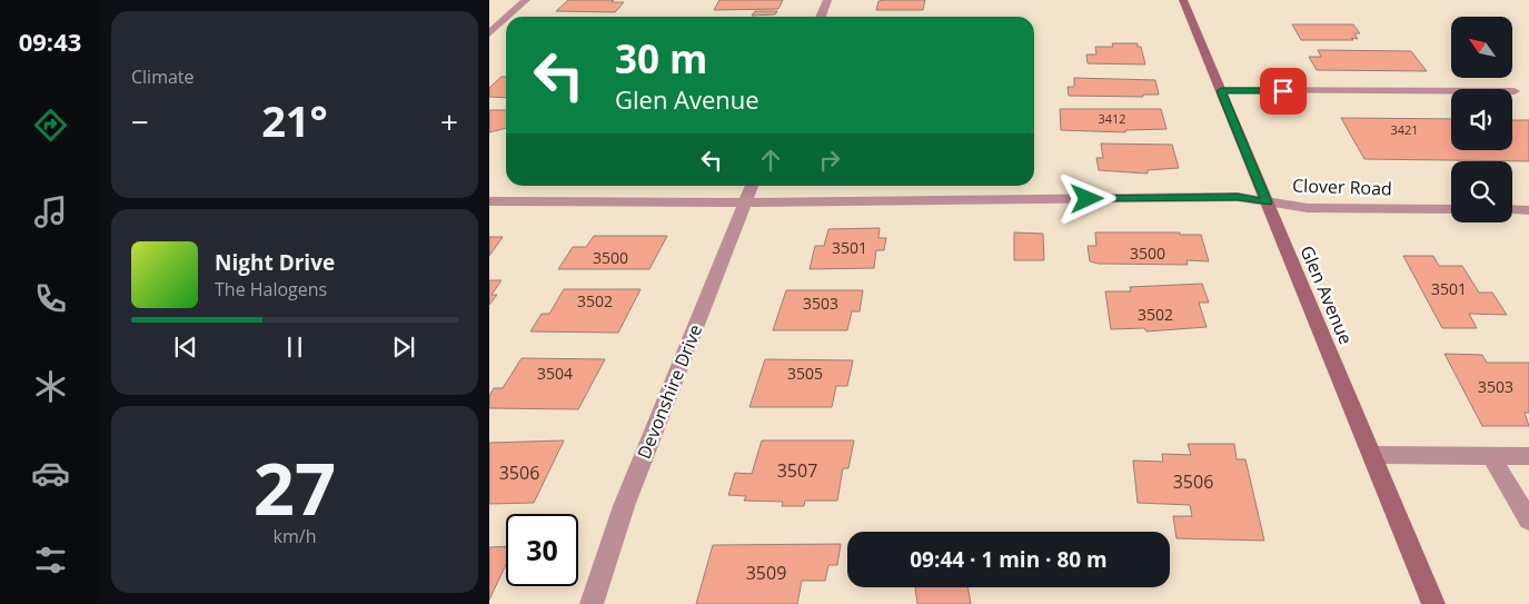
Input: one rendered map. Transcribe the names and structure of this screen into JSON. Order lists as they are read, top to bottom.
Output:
{
  "streets": {
    "street": ["Clover Road", "Glen Avenue", "Devonshire Drive"]
  },
  "crossings": [
    ["Clover Road", "Glen Avenue"],
    ["Clover Road", "Devonshire Drive"]
  ],
  "house_numbers": [
    "3412",
    "3421",
    "3501",
    "3500",
    "3500",
    "3501",
    "3502",
    "3503",
    "3502",
    "3504",
    "3505",
    "3503",
    "3507",
    "3506",
    "3506",
    "3509"
  ],
  "north": "top left",
  "page": {
    "tabs": "09:43",
    "tile": [
      "Climate",
      ["27", "km/h"]
    ],
    "turn": ["30 m", "Glen Avenue"],
    "heat": ["−", "21°", "+"],
    "song": ["Night Drive", "The Halogens"],
    "limit": "30",
    "trip": "09:44 · 1 min · 80 m"
  }
}
